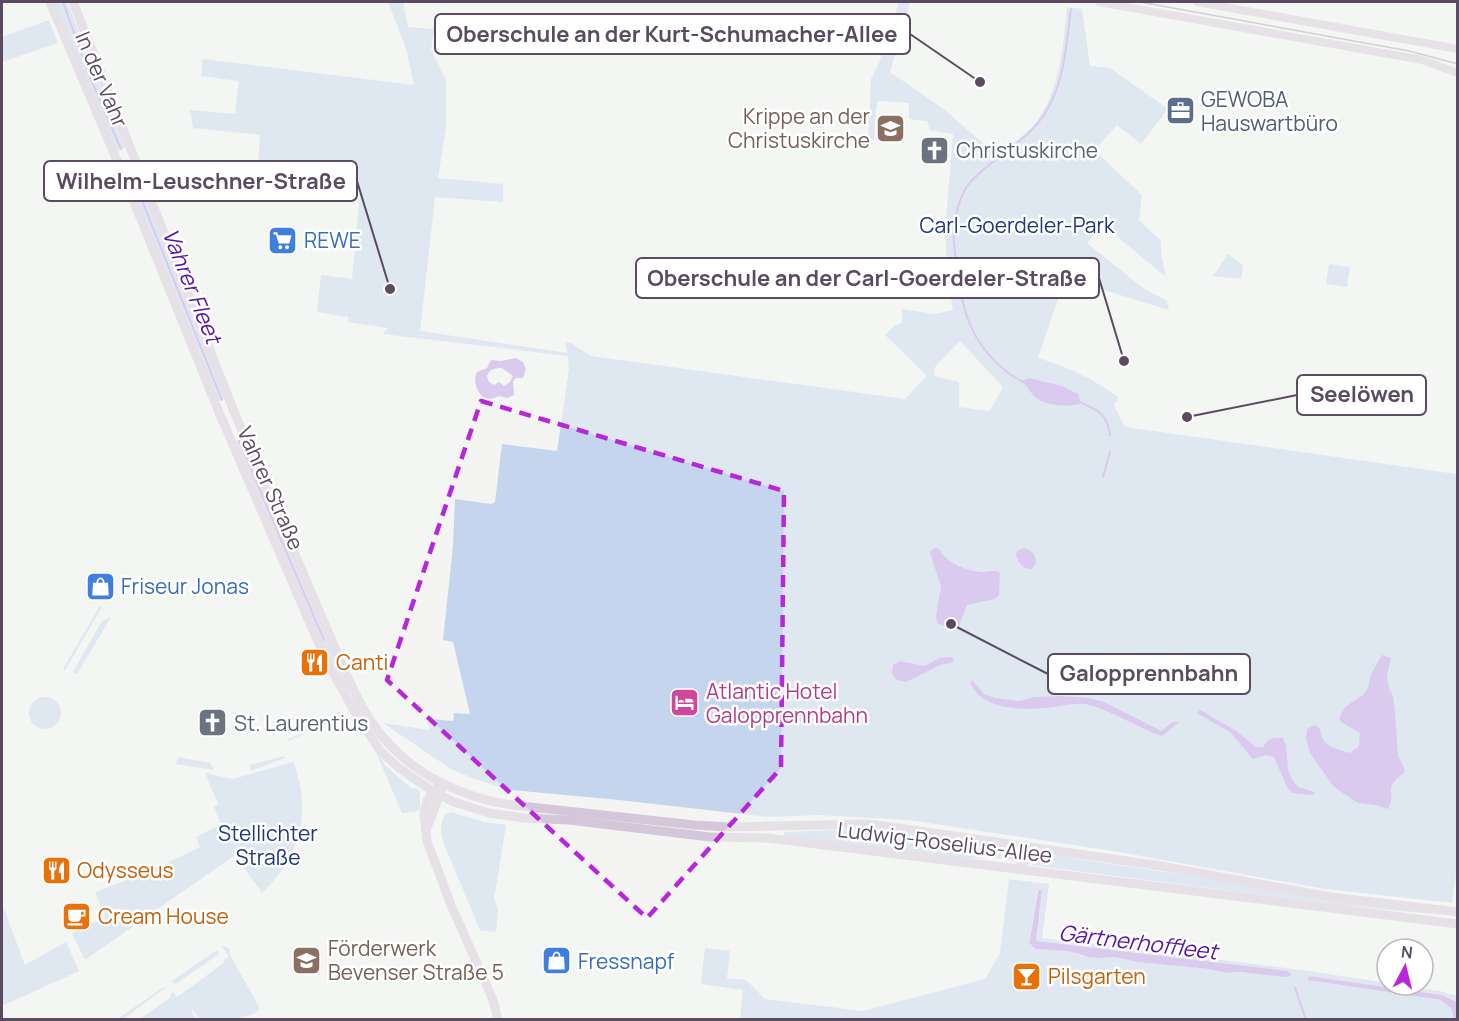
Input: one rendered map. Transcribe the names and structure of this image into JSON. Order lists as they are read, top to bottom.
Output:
{
  "streets": {
    "main road": ["In der Vahr", "Vahrer Straße", "Ludwig-Roselius-Allee"]
  },
  "crossings": [
    ["In der Vahr", "Vahrer Straße"],
    ["Vahrer Straße", "Ludwig-Roselius-Allee"]
  ],
  "water": ["Vahrer Fleet", "Gärtnerhoffleet"],
  "parks": ["Carl-Goerdeler-Park", "Stellichter Straße"],
  "places": {
    "other": [
      "Oberschule an der Kurt-Schumacher-Allee",
      "Wilhelm-Leuschner-Straße",
      "Oberschule an der Carl-Goerdeler-Straße",
      "Seelöwen",
      "Galopprennbahn"
    ],
    "office": ["GEWOBA Hauswartbüro"],
    "school or university": ["Krippe an der Christuskirche", "Förderwerk Bevenser Straße 5"],
    "church": ["Christuskirche", "St. Laurentius"],
    "supermarket": ["REWE"],
    "shop": ["Friseur Jonas", "Fressnapf"],
    "restaurant": ["Canti", "Odysseus"],
    "hotel": ["Atlantic Hotel Galopprennbahn"],
    "cafe": ["Cream House"],
    "bar": ["Pilsgarten"]
  },
  "north": "top"
}
